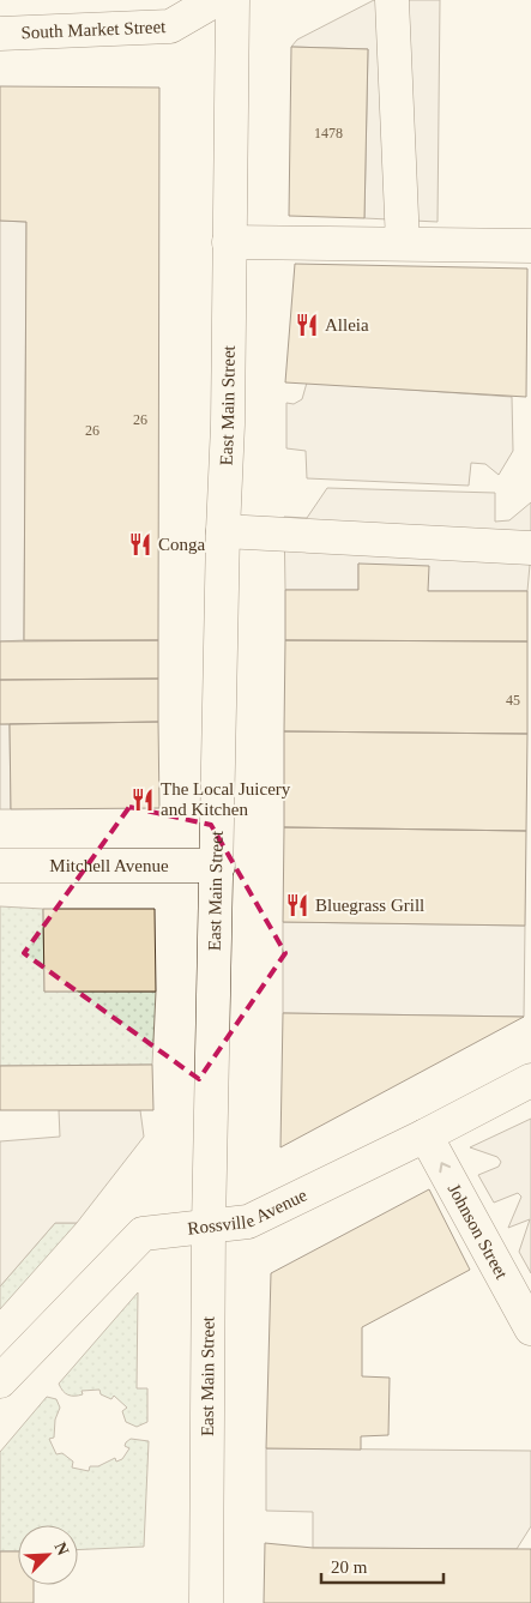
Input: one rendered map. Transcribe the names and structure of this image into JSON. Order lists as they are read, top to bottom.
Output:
{
  "streets": {
    "main road": [
      "South Market Street",
      "East Main Street",
      "Mitchell Avenue",
      "Rossville Avenue",
      "Johnson Street"
    ]
  },
  "crossings": [
    ["East Main Street", "Mitchell Avenue"],
    ["East Main Street", "Rossville Avenue"],
    ["Rossville Avenue", "Johnson Street"]
  ],
  "one_way": ["Johnson Street"],
  "places": {
    "restaurant": [
      "Alleia",
      "Conga",
      "The Local Juicery and Kitchen",
      "Bluegrass Grill"
    ]
  },
  "house_numbers": [
    "1478",
    "26",
    "26",
    "45"
  ],
  "scale_bar": "20 m",
  "north": "top right"
}
